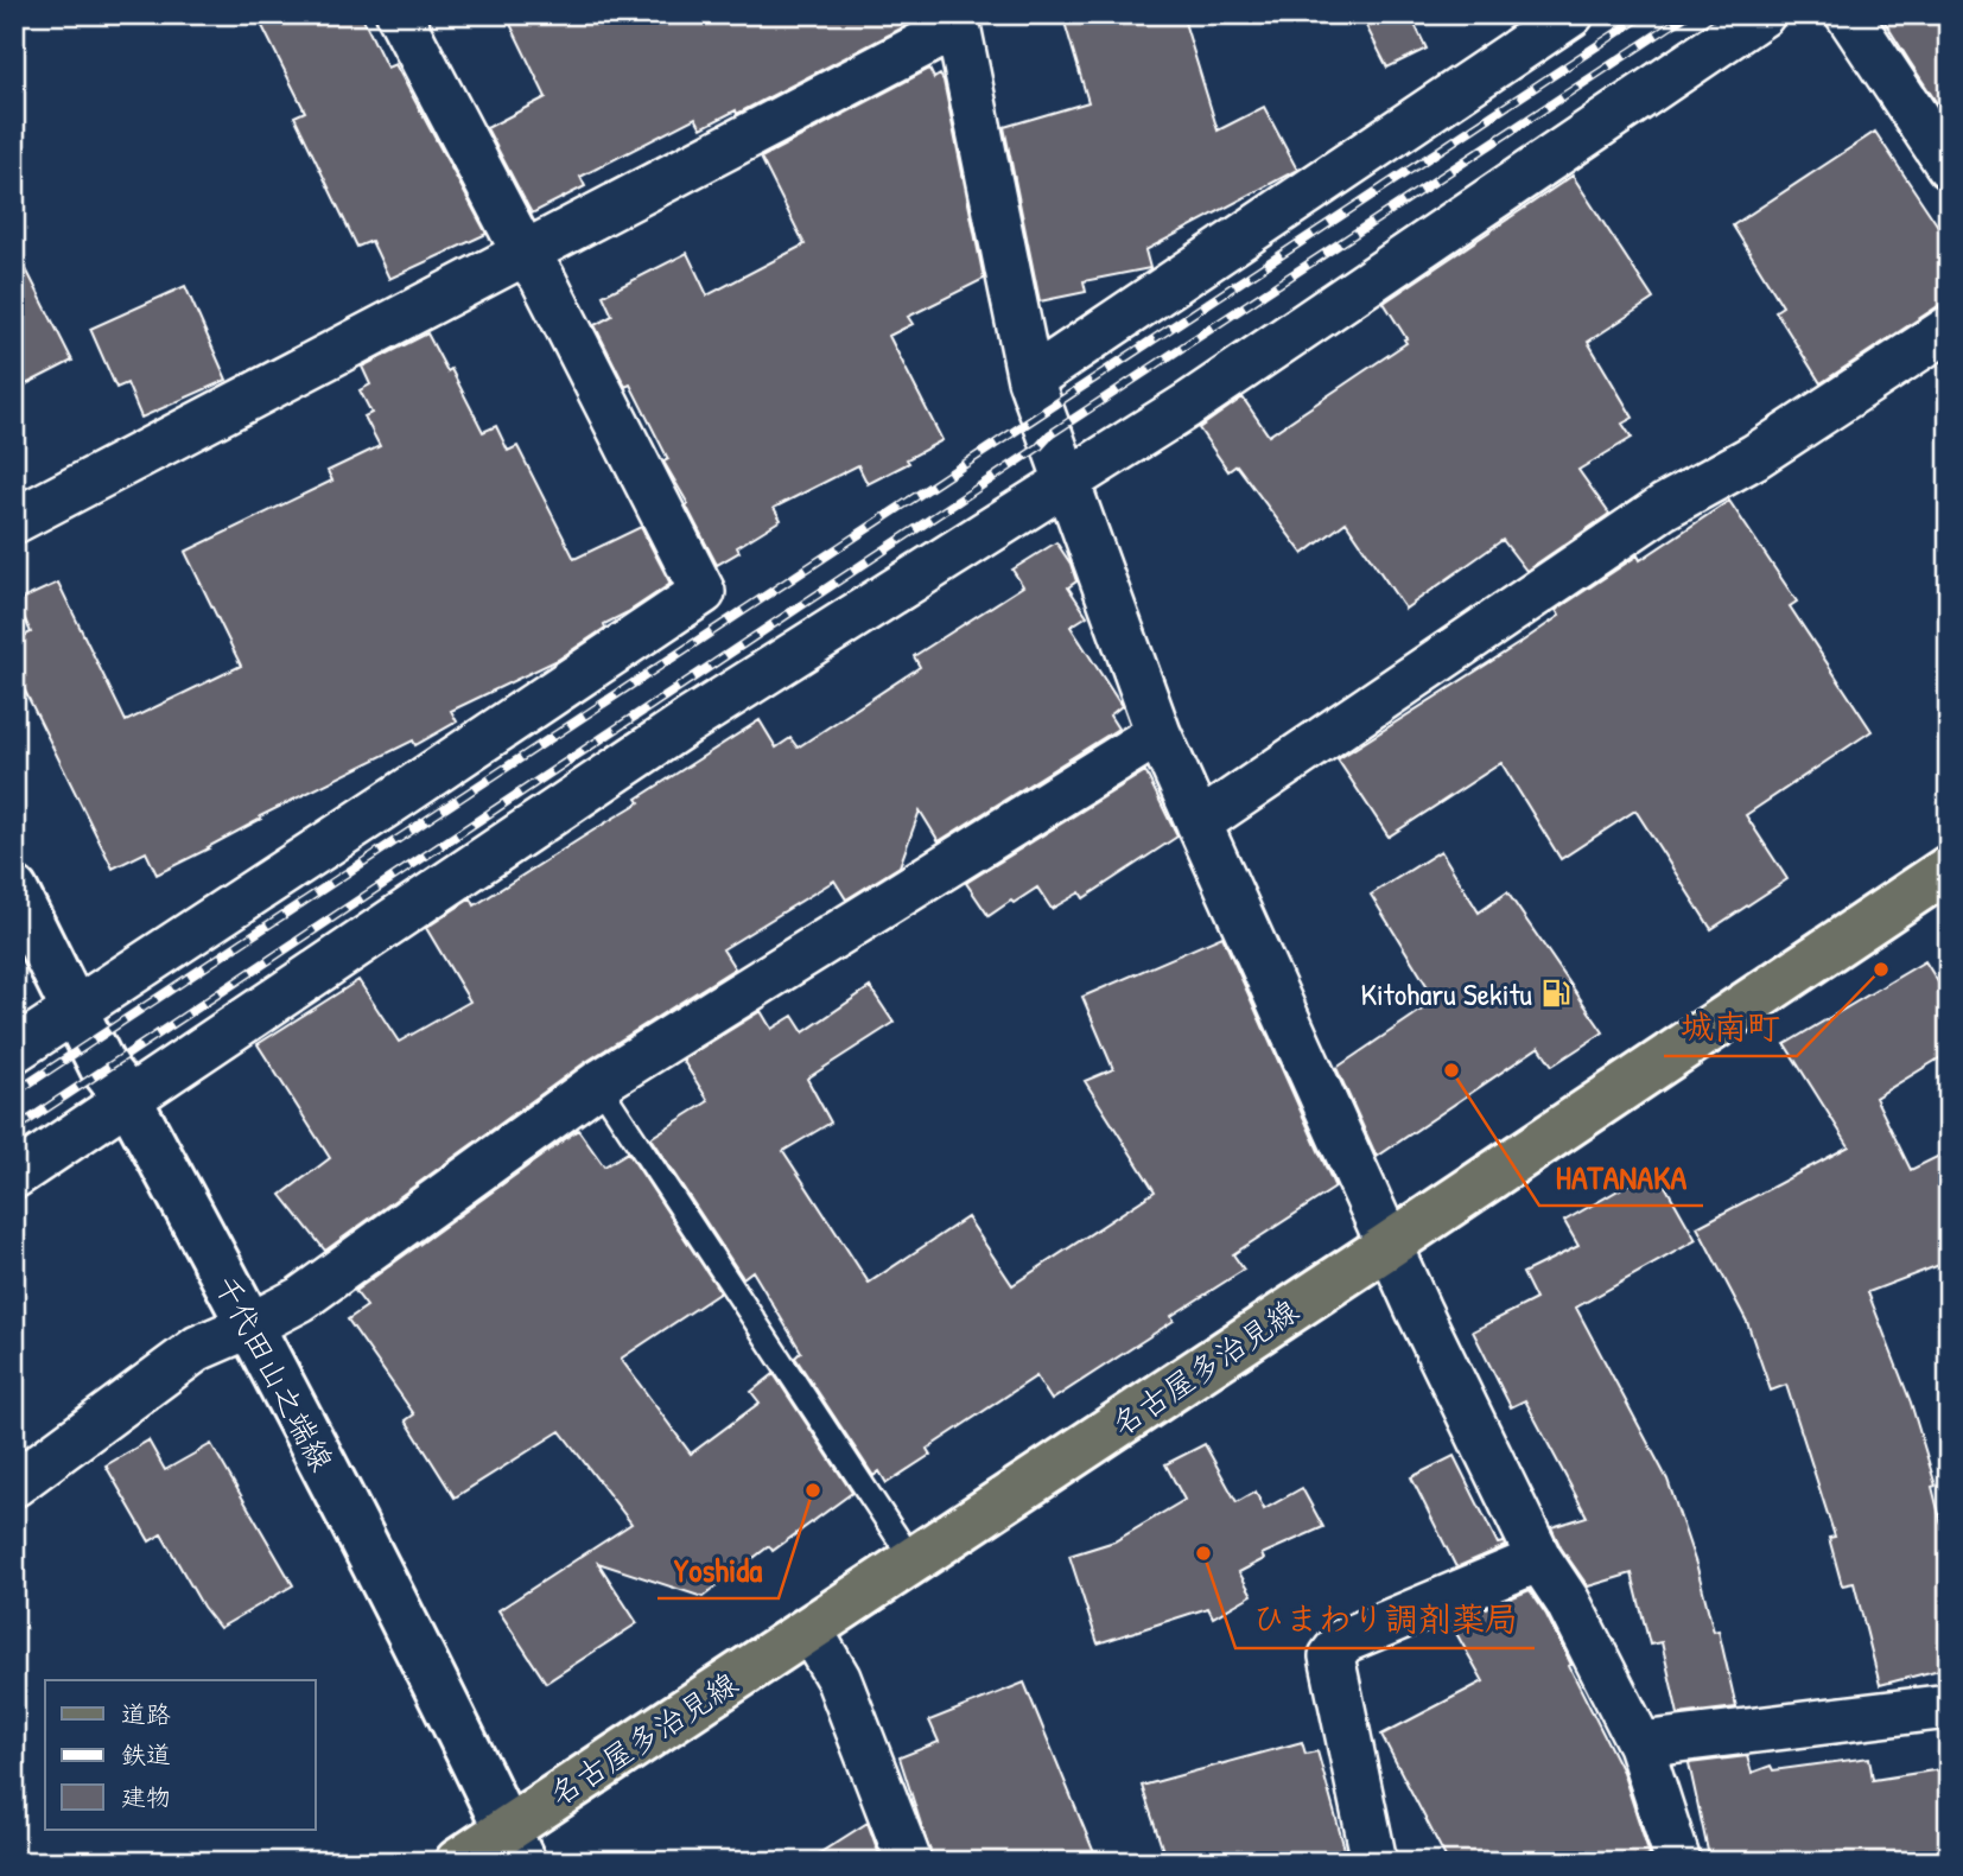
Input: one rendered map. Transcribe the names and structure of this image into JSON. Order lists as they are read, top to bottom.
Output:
{
  "streets": {
    "main road": ["名古屋多治見線"],
    "street": ["千代田山之端線"]
  },
  "crossings": [
    ["名古屋多治見線", "千代田山之端線"]
  ],
  "places": {
    "other": [
      "城南町",
      "HATANAKA",
      "Yoshida",
      "ひまわり調剤薬局"
    ],
    "fuel station": ["Kitoharu Sekitu"]
  },
  "legend": ["道路", "鉄道", "建物"]
}
